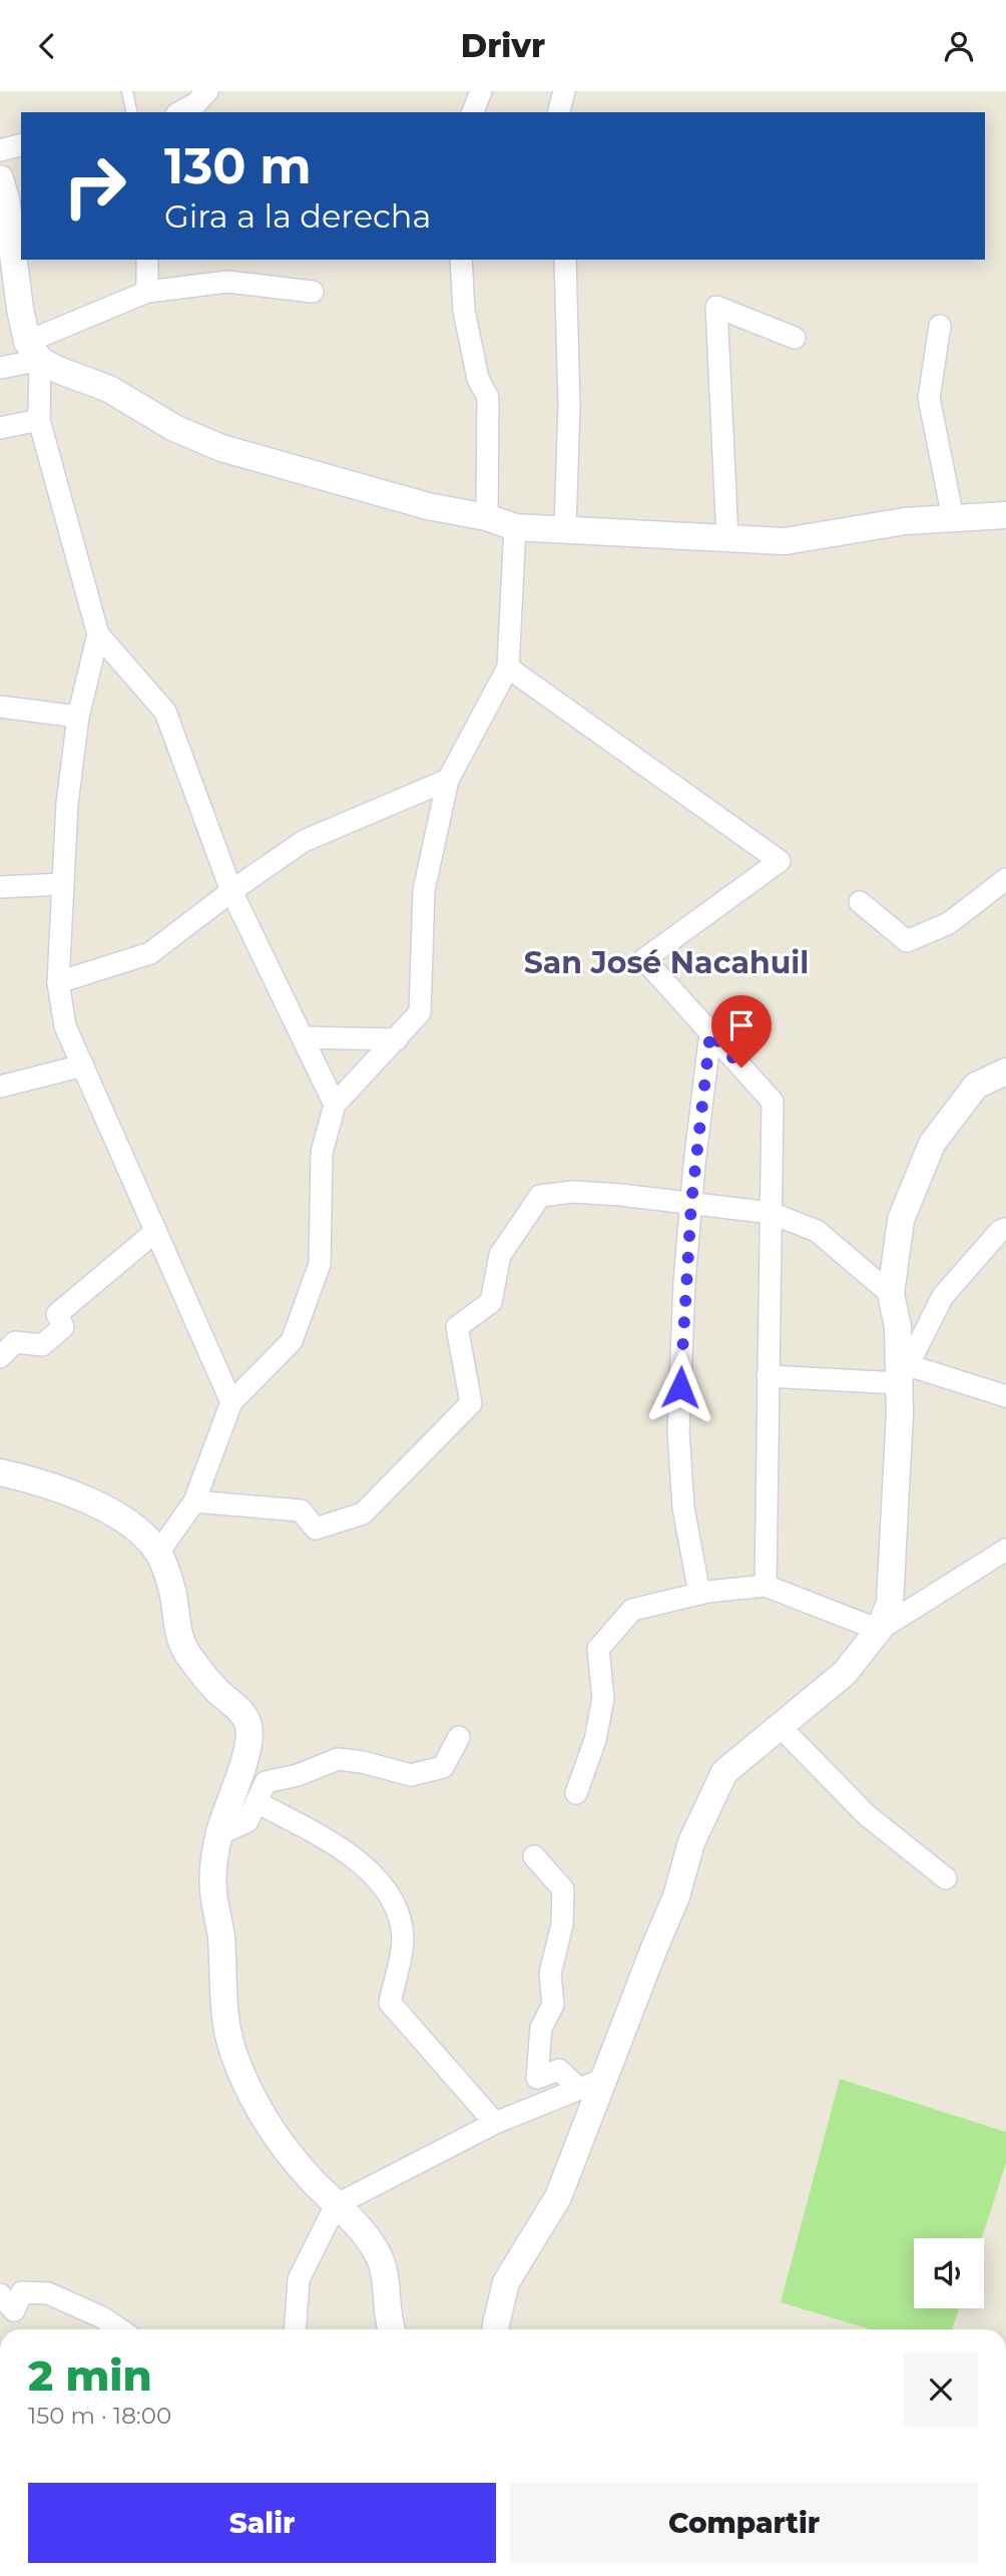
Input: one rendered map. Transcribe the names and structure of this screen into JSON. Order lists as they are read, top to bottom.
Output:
{
  "districts": ["San José Nacahuil"],
  "page": {
    "header": "Drivr",
    "turn": ["130 m", "Gira a la derecha"],
    "heading": ["2 min", "150 m · 18:00"],
    "buttons": ["Salir", "Compartir"]
  }
}
